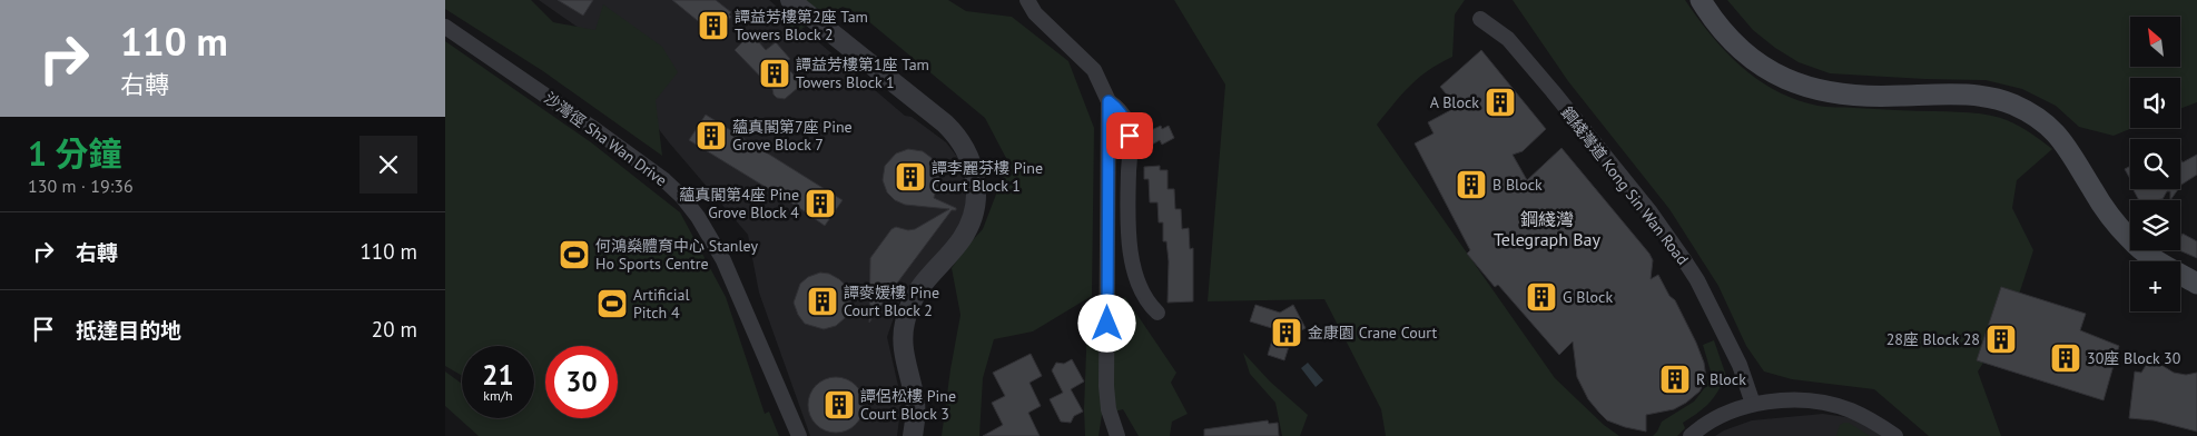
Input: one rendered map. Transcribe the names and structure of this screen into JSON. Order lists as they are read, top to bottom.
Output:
{
  "streets": {
    "street": ["沙灣徑 Sha Wan Drive", "鋼綫灣道 Kong Sin Wan Road"]
  },
  "districts": ["鋼綫灣 Telegraph Bay"],
  "places": {
    "building": [
      "譚益芳樓第2座 Tam Towers Block 2",
      "譚益芳樓第1座 Tam Towers Block 1",
      "A Block",
      "蘊真閣第7座 Pine Grove Block 7",
      "譚李麗芬樓 Pine Court Block 1",
      "B Block",
      "蘊真閣第4座 Pine Grove Block 4",
      "G Block",
      "譚麥媛樓 Pine Court Block 2",
      "金康園 Crane Court",
      "28座 Block 28",
      "30座 Block 30",
      "R Block",
      "譚侶松樓 Pine Court Block 3"
    ],
    "sports": ["何鴻燊體育中心 Stanley Ho Sports Centre", "Artificial Pitch 4"]
  },
  "north": "top left",
  "page": {
    "turn": ["110 m", "右轉"],
    "map_buttons": "+",
    "heading": ["1 分鐘", "130 m · 19:36"],
    "list": [
      {
        "name": "右轉",
        "value": "110 m"
      },
      {
        "name": "抵達目的地",
        "value": "20 m"
      }
    ],
    "speed": "21 km/h",
    "limit": "30"
  }
}
